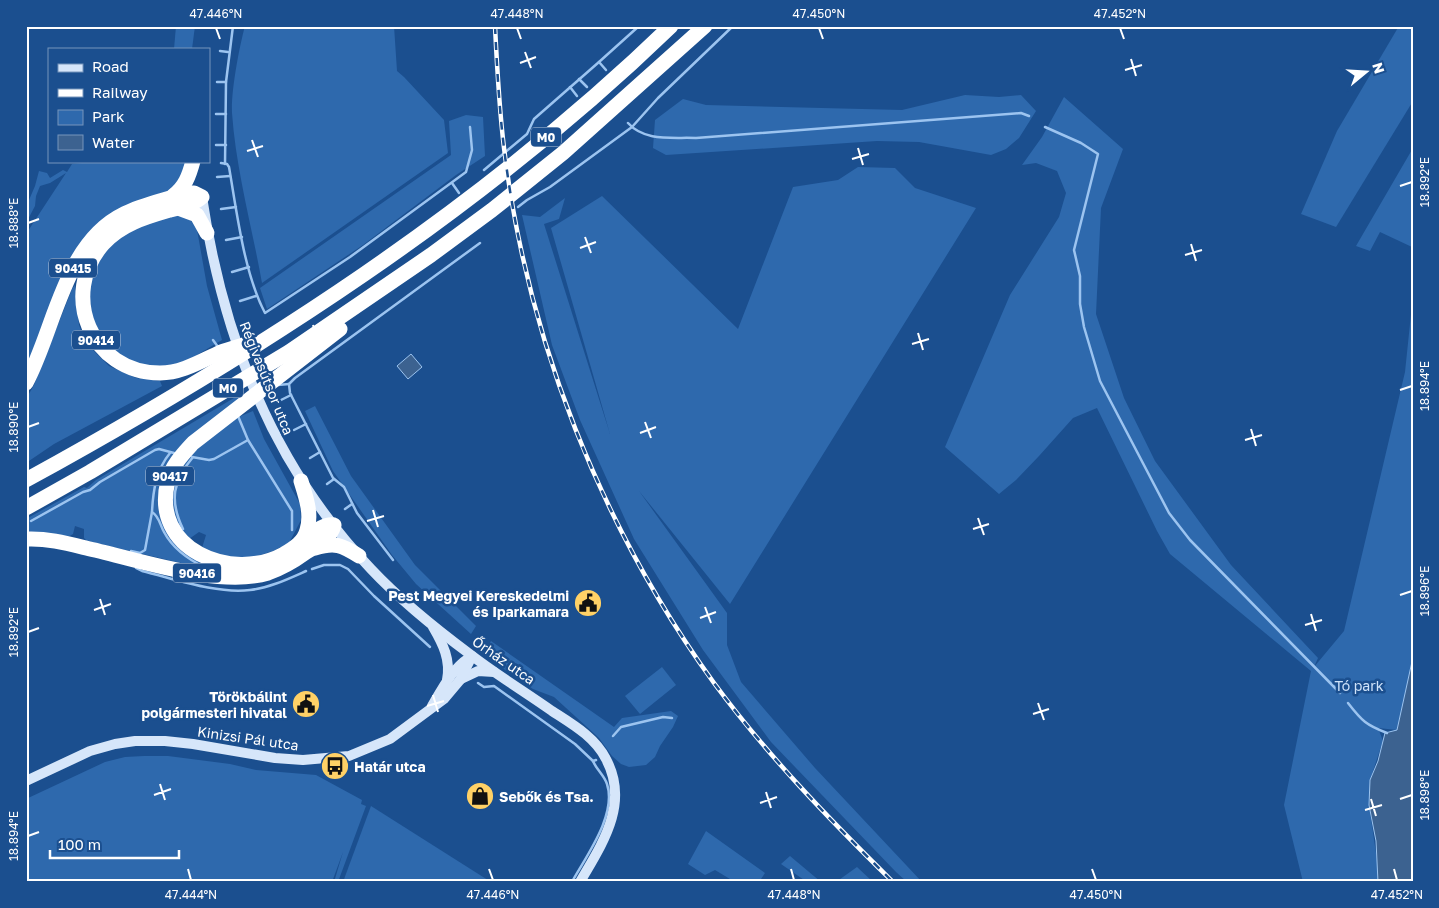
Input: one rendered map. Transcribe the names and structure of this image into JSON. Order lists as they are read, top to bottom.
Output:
{
  "streets": {
    "highway": [
      "M0",
      "90415",
      "90414",
      "90417",
      "90416"
    ],
    "street": ["Régivasútsor utca", "Őrház utca", "Kinizsi Pál utca"]
  },
  "crossings": [
    ["M0", "90414"],
    ["M0", "90417"],
    ["90415", "90414"],
    ["90415", "Régivasútsor utca"],
    ["Régivasútsor utca", "90416"],
    ["Régivasútsor utca", "Őrház utca"],
    ["90417", "90416"],
    ["90416", "Őrház utca"],
    ["Őrház utca", "Kinizsi Pál utca"]
  ],
  "parks": ["Tó park"],
  "places": {
    "public building": ["Pest Megyei Kereskedelmi és Iparkamara", "Törökbálint polgármesteri hivatal"],
    "bus stop": ["Határ utca"],
    "shop": ["Sebők és Tsa."]
  },
  "legend": [
    "Road",
    "Railway",
    "Park",
    "Water"
  ],
  "scale_bar": "100 m",
  "north": "right",
  "coordinates": [
    "47.446°N",
    "47.448°N",
    "47.450°N",
    "47.452°N",
    "18.892°E",
    "18.888°E",
    "18.894°E",
    "18.890°E",
    "18.896°E",
    "18.898°E",
    "47.444°N"
  ]
}
